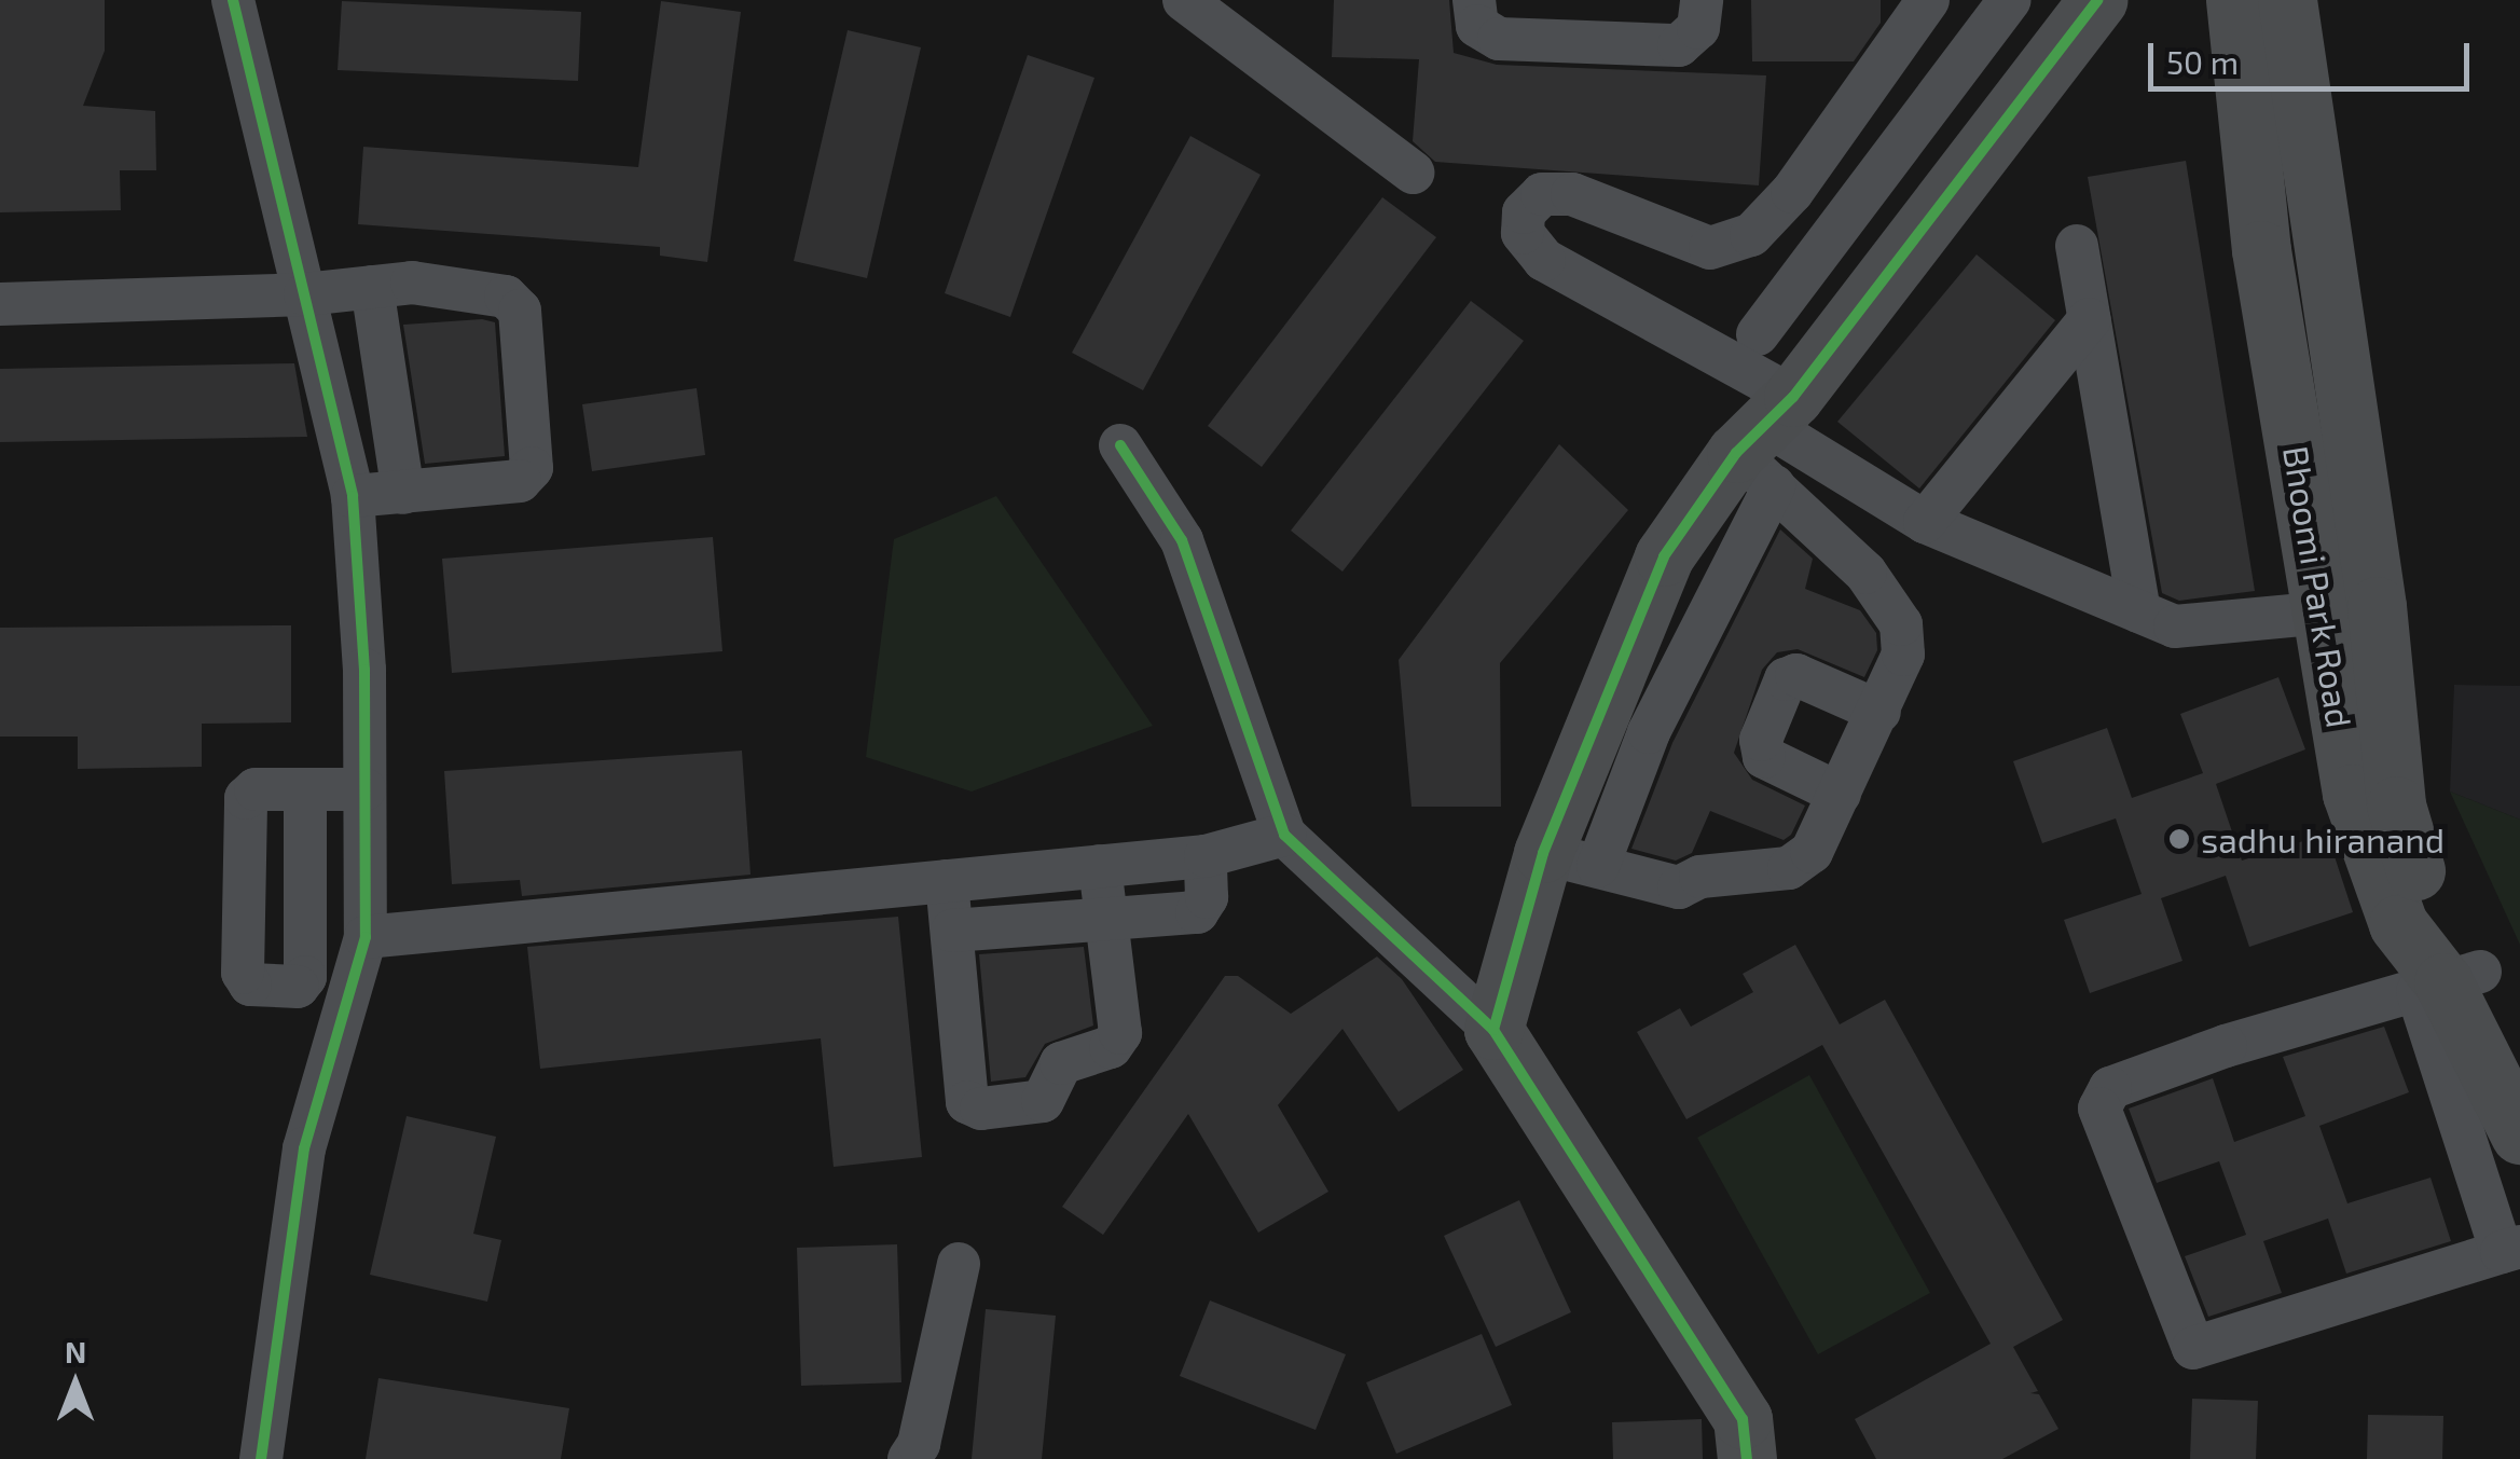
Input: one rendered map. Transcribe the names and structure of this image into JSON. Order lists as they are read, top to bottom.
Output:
{
  "streets": {
    "main road": ["Bhoomi Park Road"]
  },
  "places": ["sadhu hiranand"],
  "scale_bar": "50 m",
  "north": "top"
}
